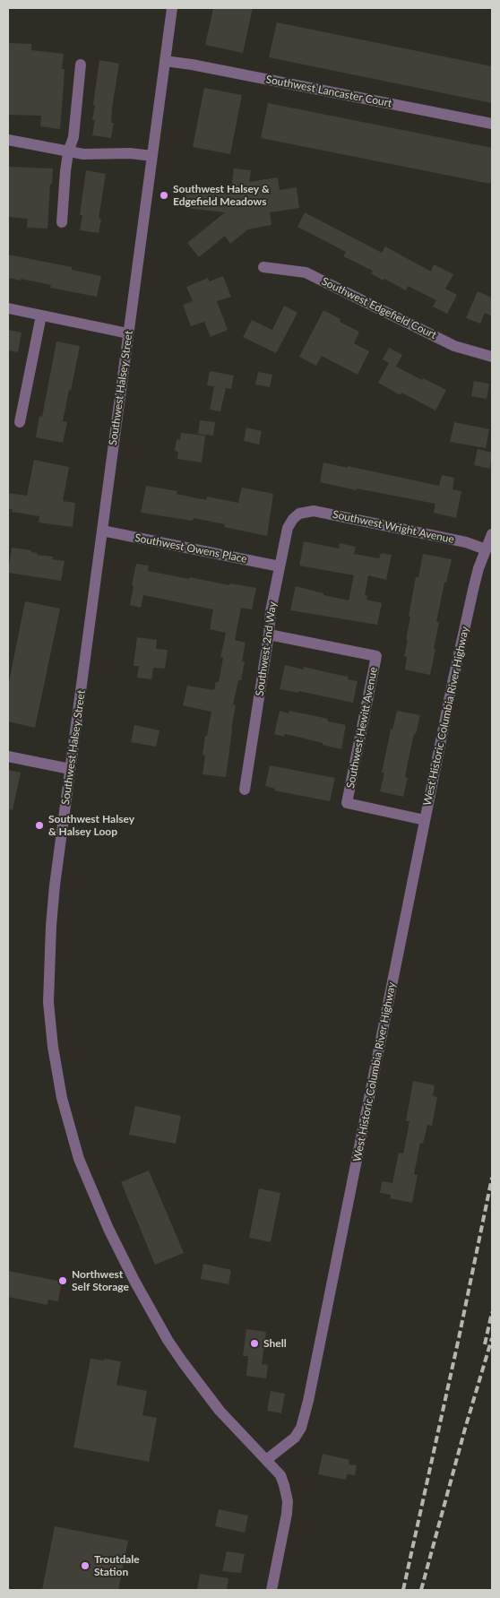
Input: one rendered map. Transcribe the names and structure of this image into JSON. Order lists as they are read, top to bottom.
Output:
{
  "streets": {
    "street": [
      "Southwest Lancaster Court",
      "Southwest Edgefield Court",
      "Southwest Halsey Street",
      "Southwest Wright Avenue",
      "Southwest Owens Place",
      "Southwest 2nd Way",
      "West Historic Columbia River Highway",
      "Southwest Hewitt Avenue"
    ]
  },
  "crossings": [
    ["Southwest Lancaster Court", "Southwest Halsey Street"],
    ["Southwest Halsey Street", "Southwest Owens Place"],
    ["Southwest Halsey Street", "West Historic Columbia River Highway"],
    ["Southwest Wright Avenue", "Southwest 2nd Way"],
    ["Southwest Wright Avenue", "West Historic Columbia River Highway"],
    ["Southwest Owens Place", "Southwest 2nd Way"],
    ["Southwest 2nd Way", "Southwest Hewitt Avenue"],
    ["West Historic Columbia River Highway", "Southwest Hewitt Avenue"]
  ],
  "places": [
    "Southwest Halsey & Edgefield Meadows",
    "Southwest Halsey & Halsey Loop",
    "Northwest Self Storage",
    "Shell",
    "Troutdale Station"
  ]
}
